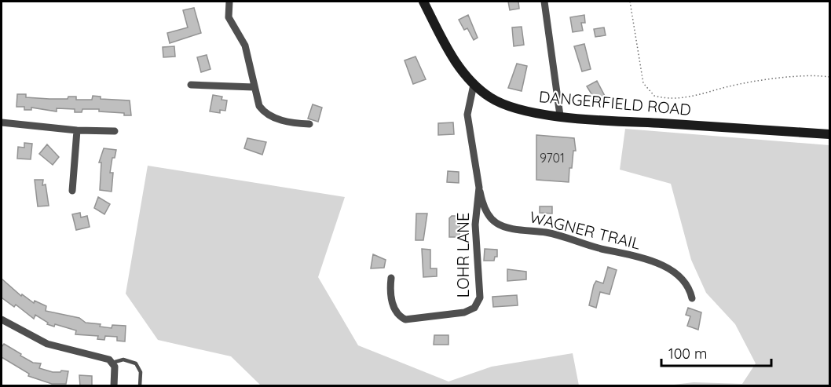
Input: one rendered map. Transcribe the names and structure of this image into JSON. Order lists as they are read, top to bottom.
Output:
{
  "streets": {
    "street": ["DANGERFIELD ROAD", "WAGNER TRAIL", "LOHR LANE"]
  },
  "crossings": [
    ["DANGERFIELD ROAD", "LOHR LANE"],
    ["WAGNER TRAIL", "LOHR LANE"]
  ],
  "house_numbers": ["9701"],
  "scale_bar": "100 m"
}
